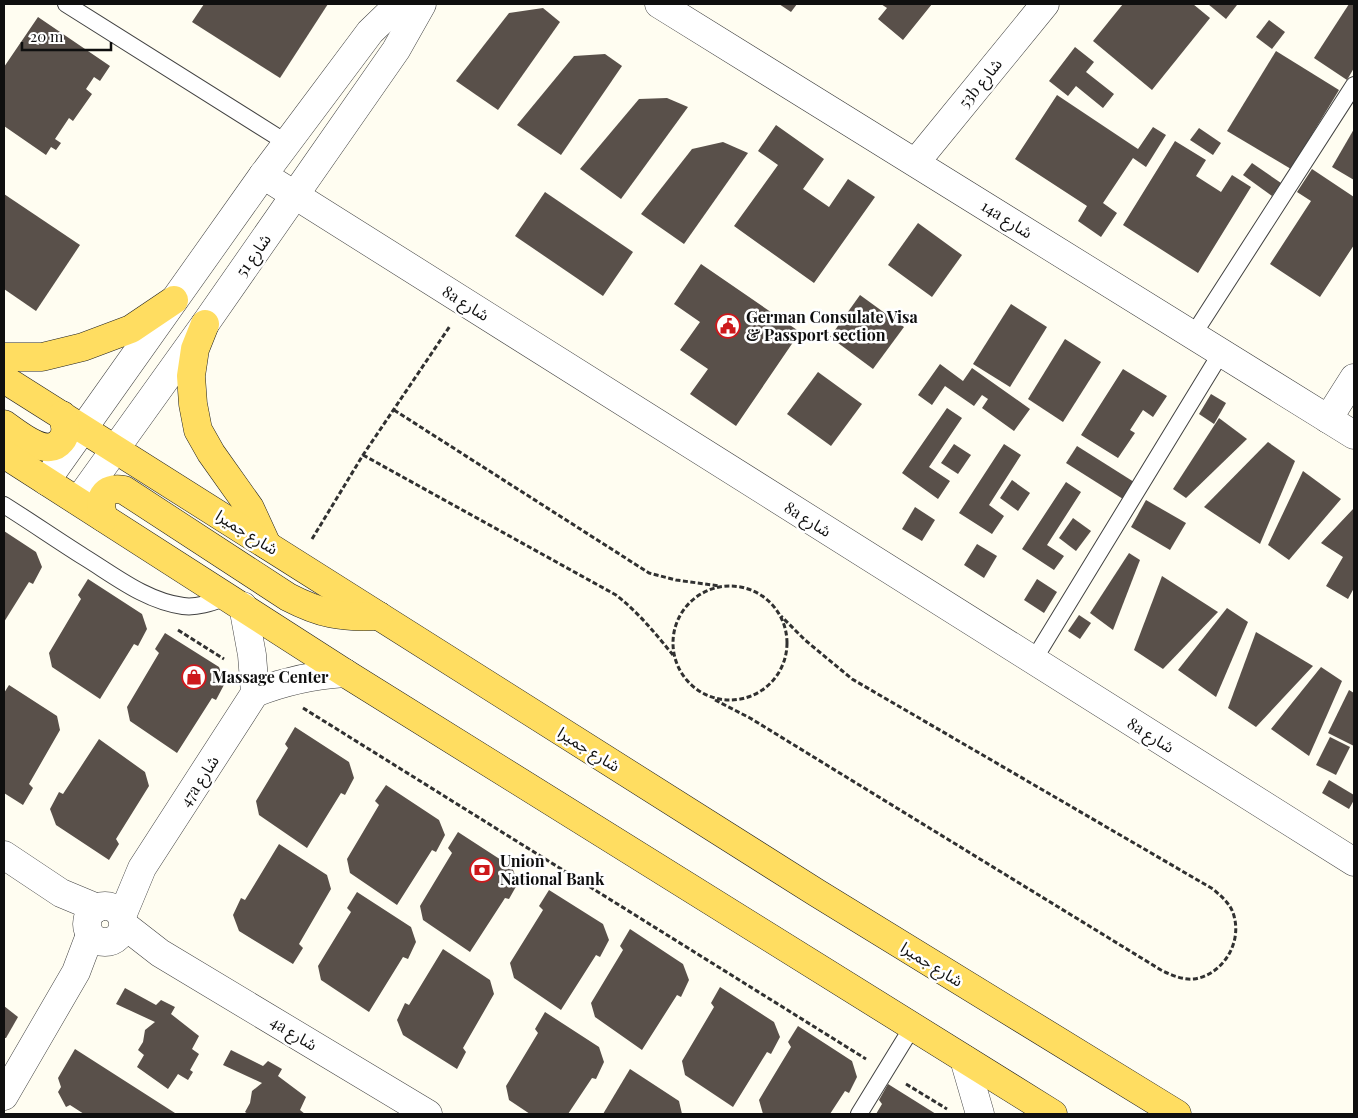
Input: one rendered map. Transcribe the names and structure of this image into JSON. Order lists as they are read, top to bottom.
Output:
{
  "streets": {
    "main road": ["شارع جميرا"],
    "street": [
      "53b شارع",
      "14a شارع",
      "شارع 51",
      "8a شارع",
      "47a شارع",
      "4a شارع"
    ]
  },
  "crossings": [
    ["53b شارع", "14a شارع"],
    ["شارع 51", "8a شارع"],
    ["شارع 51", "شارع جميرا"],
    ["47a شارع", "4a شارع"]
  ],
  "places": {
    "public building": ["German Consulate Visa & Passport section"],
    "shop": ["Massage Center"],
    "bank": ["Union National Bank"]
  },
  "scale_bar": "20 m"
}
